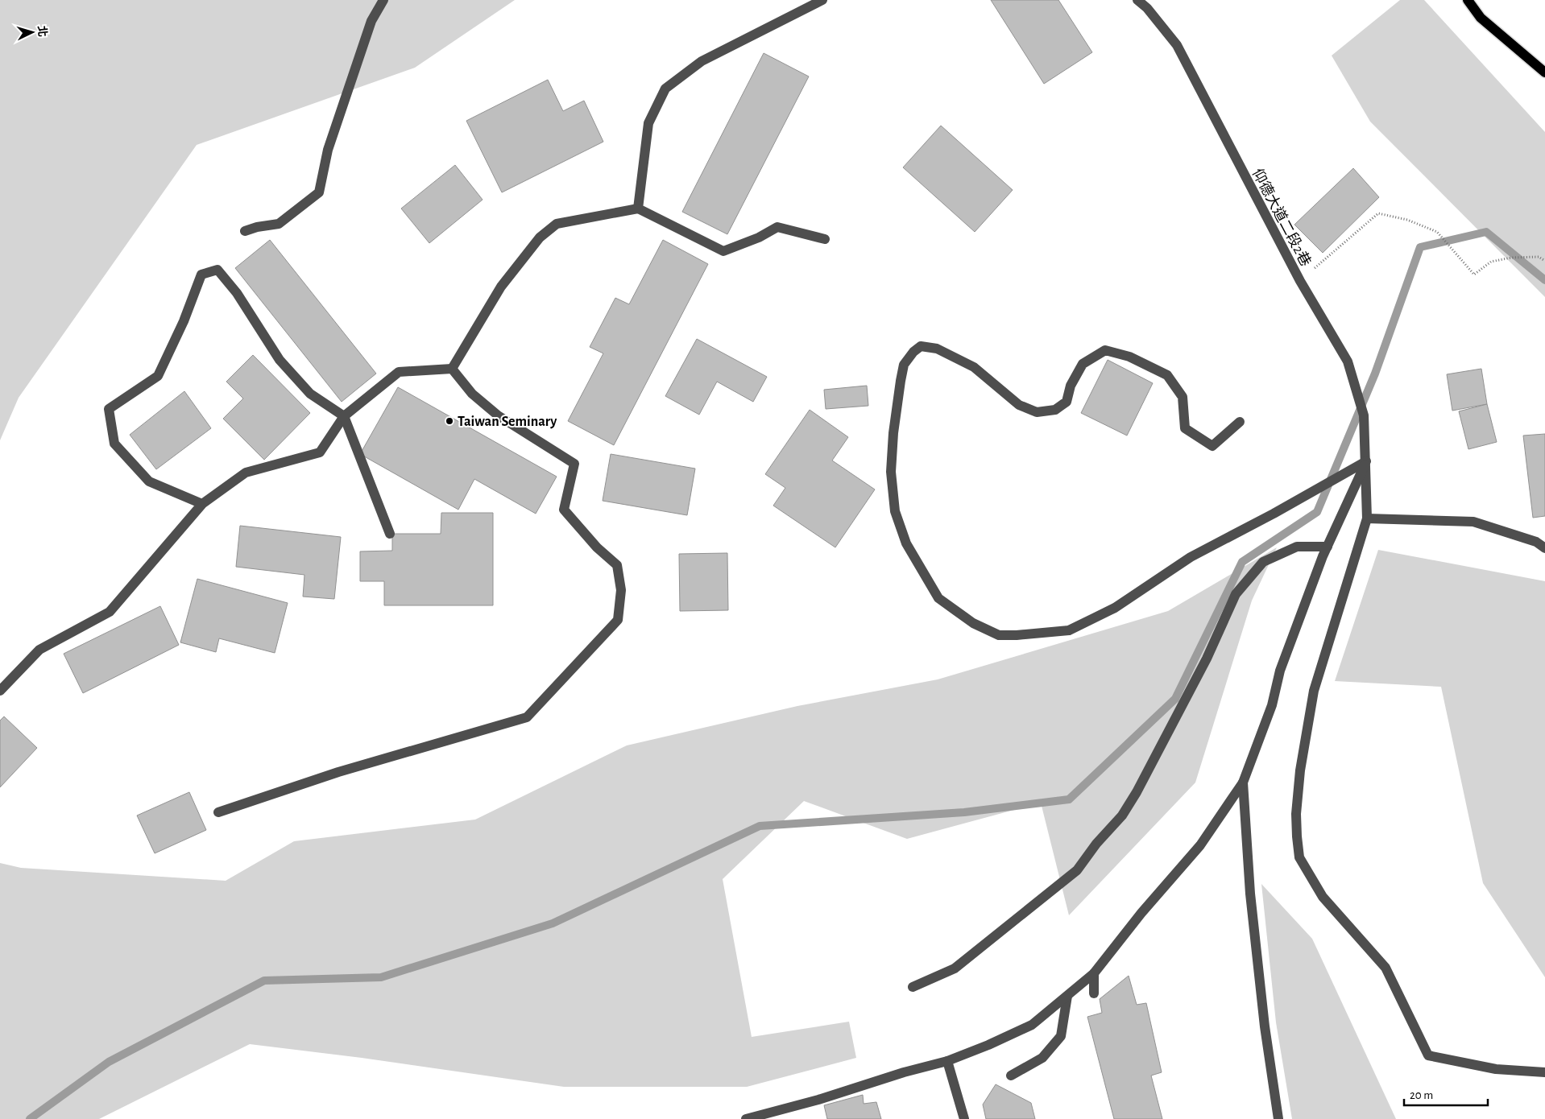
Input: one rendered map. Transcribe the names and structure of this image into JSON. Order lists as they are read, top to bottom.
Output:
{
  "streets": {
    "street": ["仰德大道二段2巷"]
  },
  "places": ["Taiwan Seminary"],
  "scale_bar": "20 m",
  "north": "right"
}
